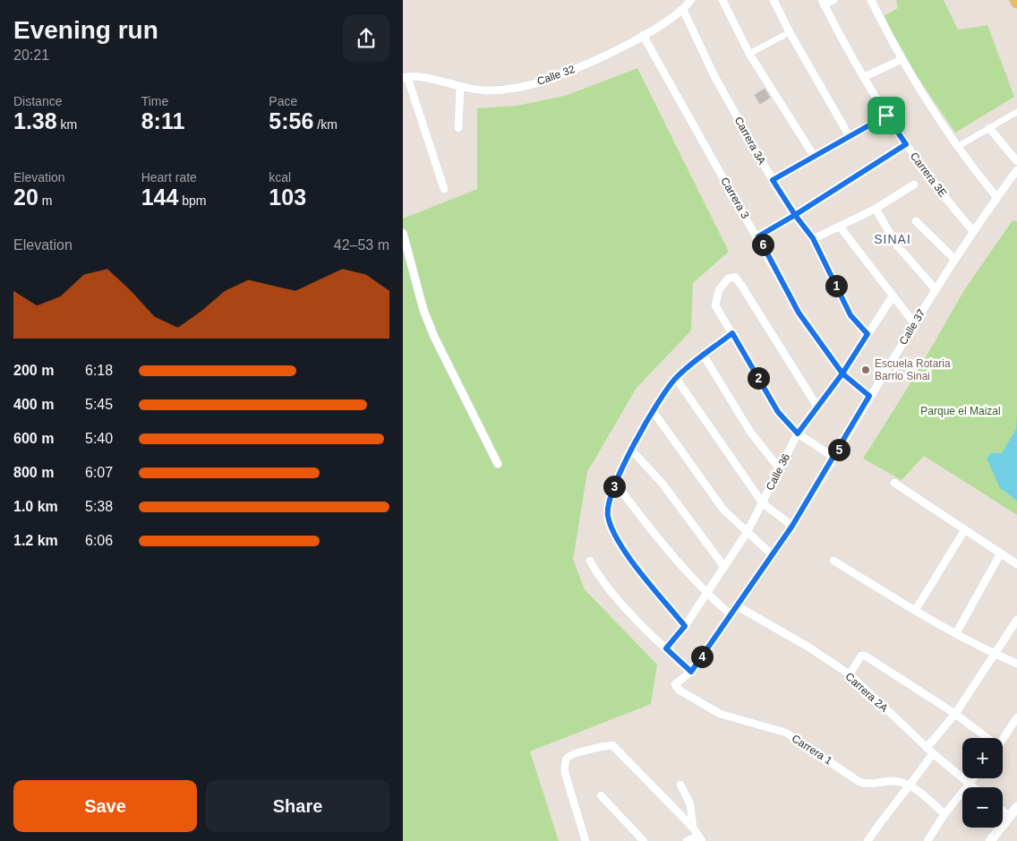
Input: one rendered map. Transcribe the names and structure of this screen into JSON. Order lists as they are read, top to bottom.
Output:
{
  "streets": {
    "street": [
      "Calle 32",
      "Carrera 3A",
      "Carrera 3E",
      "Carrera 3",
      "Calle 37",
      "Calle 36",
      "Carrera 2A",
      "Carrera 1"
    ]
  },
  "crossings": [
    ["Calle 32", "Carrera 3A"],
    ["Calle 32", "Carrera 3"],
    ["Carrera 3A", "Calle 36"],
    ["Carrera 3E", "Calle 37"],
    ["Carrera 3", "Calle 37"],
    ["Carrera 3", "Calle 36"],
    ["Calle 37", "Carrera 2A"],
    ["Calle 37", "Carrera 1"]
  ],
  "districts": ["SINAI"],
  "parks": ["Parque el Maizal"],
  "places": ["Escuela Rotaria Barrio Sinai"],
  "page": {
    "heading": ["Evening run", "20:21"],
    "stats": [
      ["Distance", "1.38 km"],
      ["Time", "8:11"],
      ["Pace", "5:56 /km"],
      ["Elevation", "20 m"],
      ["Heart rate", "144 bpm"],
      ["kcal", "103"]
    ],
    "chart": ["Elevation", "42–53 m"],
    "pins": [
      "6",
      "1",
      "2",
      "5",
      "3",
      "4"
    ],
    "list": [
      {
        "name": "200 m",
        "note": "6:18"
      },
      {
        "name": "400 m",
        "note": "5:45"
      },
      {
        "name": "600 m",
        "note": "5:40"
      },
      {
        "name": "800 m",
        "note": "6:07"
      },
      {
        "name": "1.0 km",
        "note": "5:38"
      },
      {
        "name": "1.2 km",
        "note": "6:06"
      }
    ],
    "map_buttons": ["+", "−"],
    "buttons": ["Save", "Share"]
  }
}
